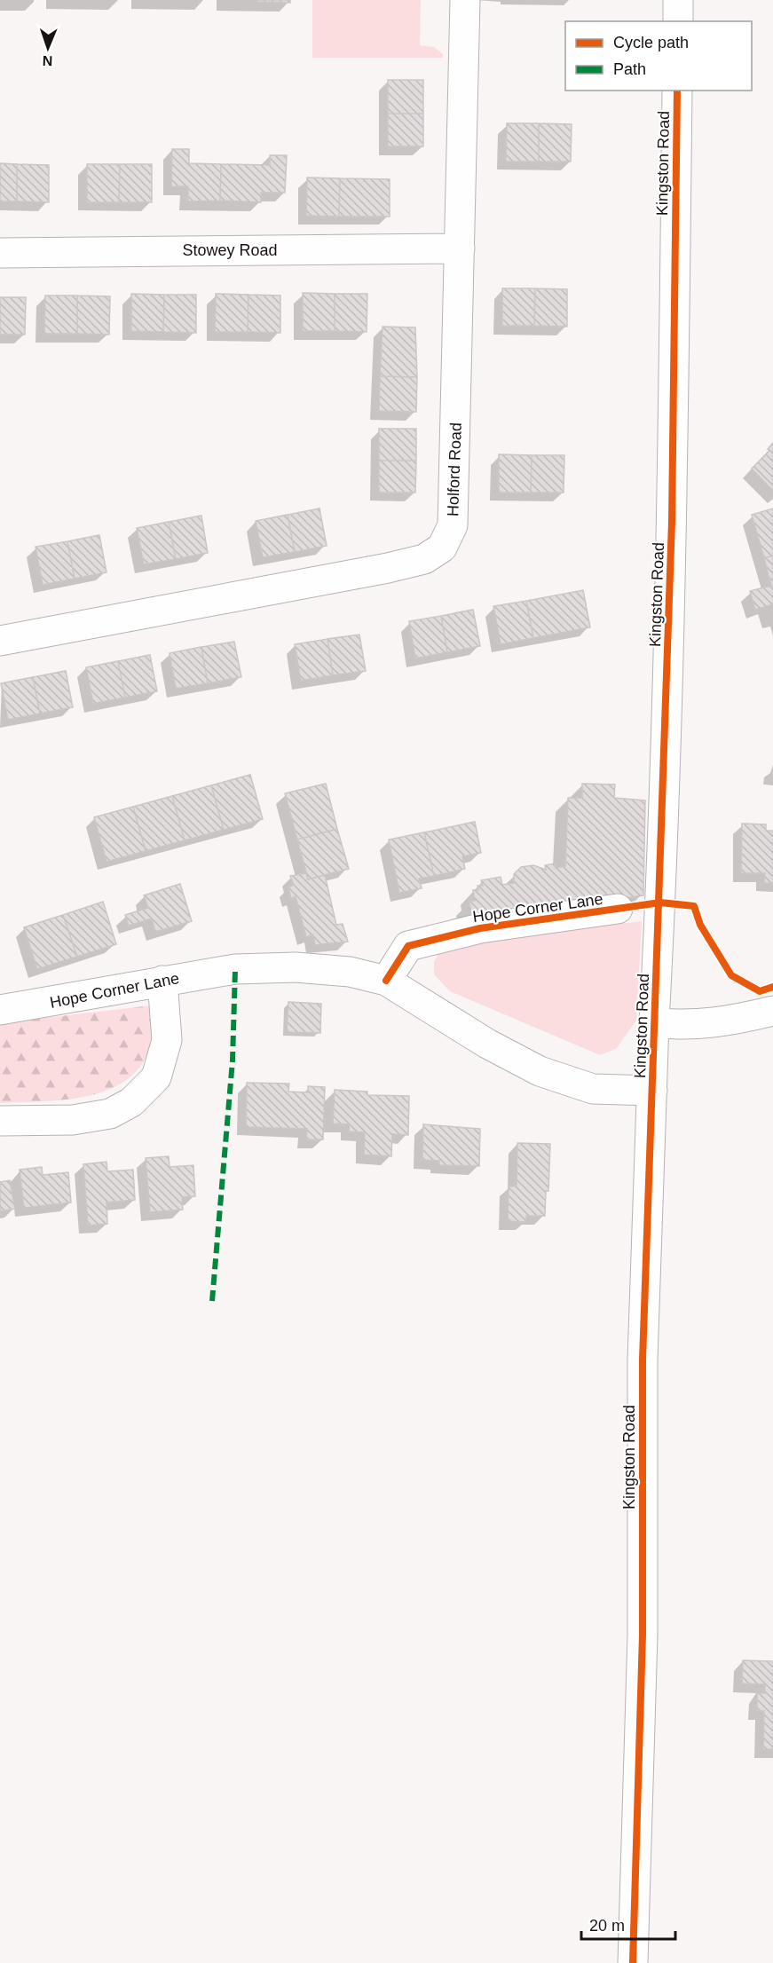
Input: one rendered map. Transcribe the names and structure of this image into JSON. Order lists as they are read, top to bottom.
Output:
{
  "streets": {
    "street": [
      "Kingston Road",
      "Stowey Road",
      "Holford Road",
      "Hope Corner Lane"
    ]
  },
  "crossings": [
    ["Kingston Road", "Hope Corner Lane"],
    ["Stowey Road", "Holford Road"]
  ],
  "legend": ["Cycle path", "Path"],
  "scale_bar": "20 m",
  "north": "bottom"
}
